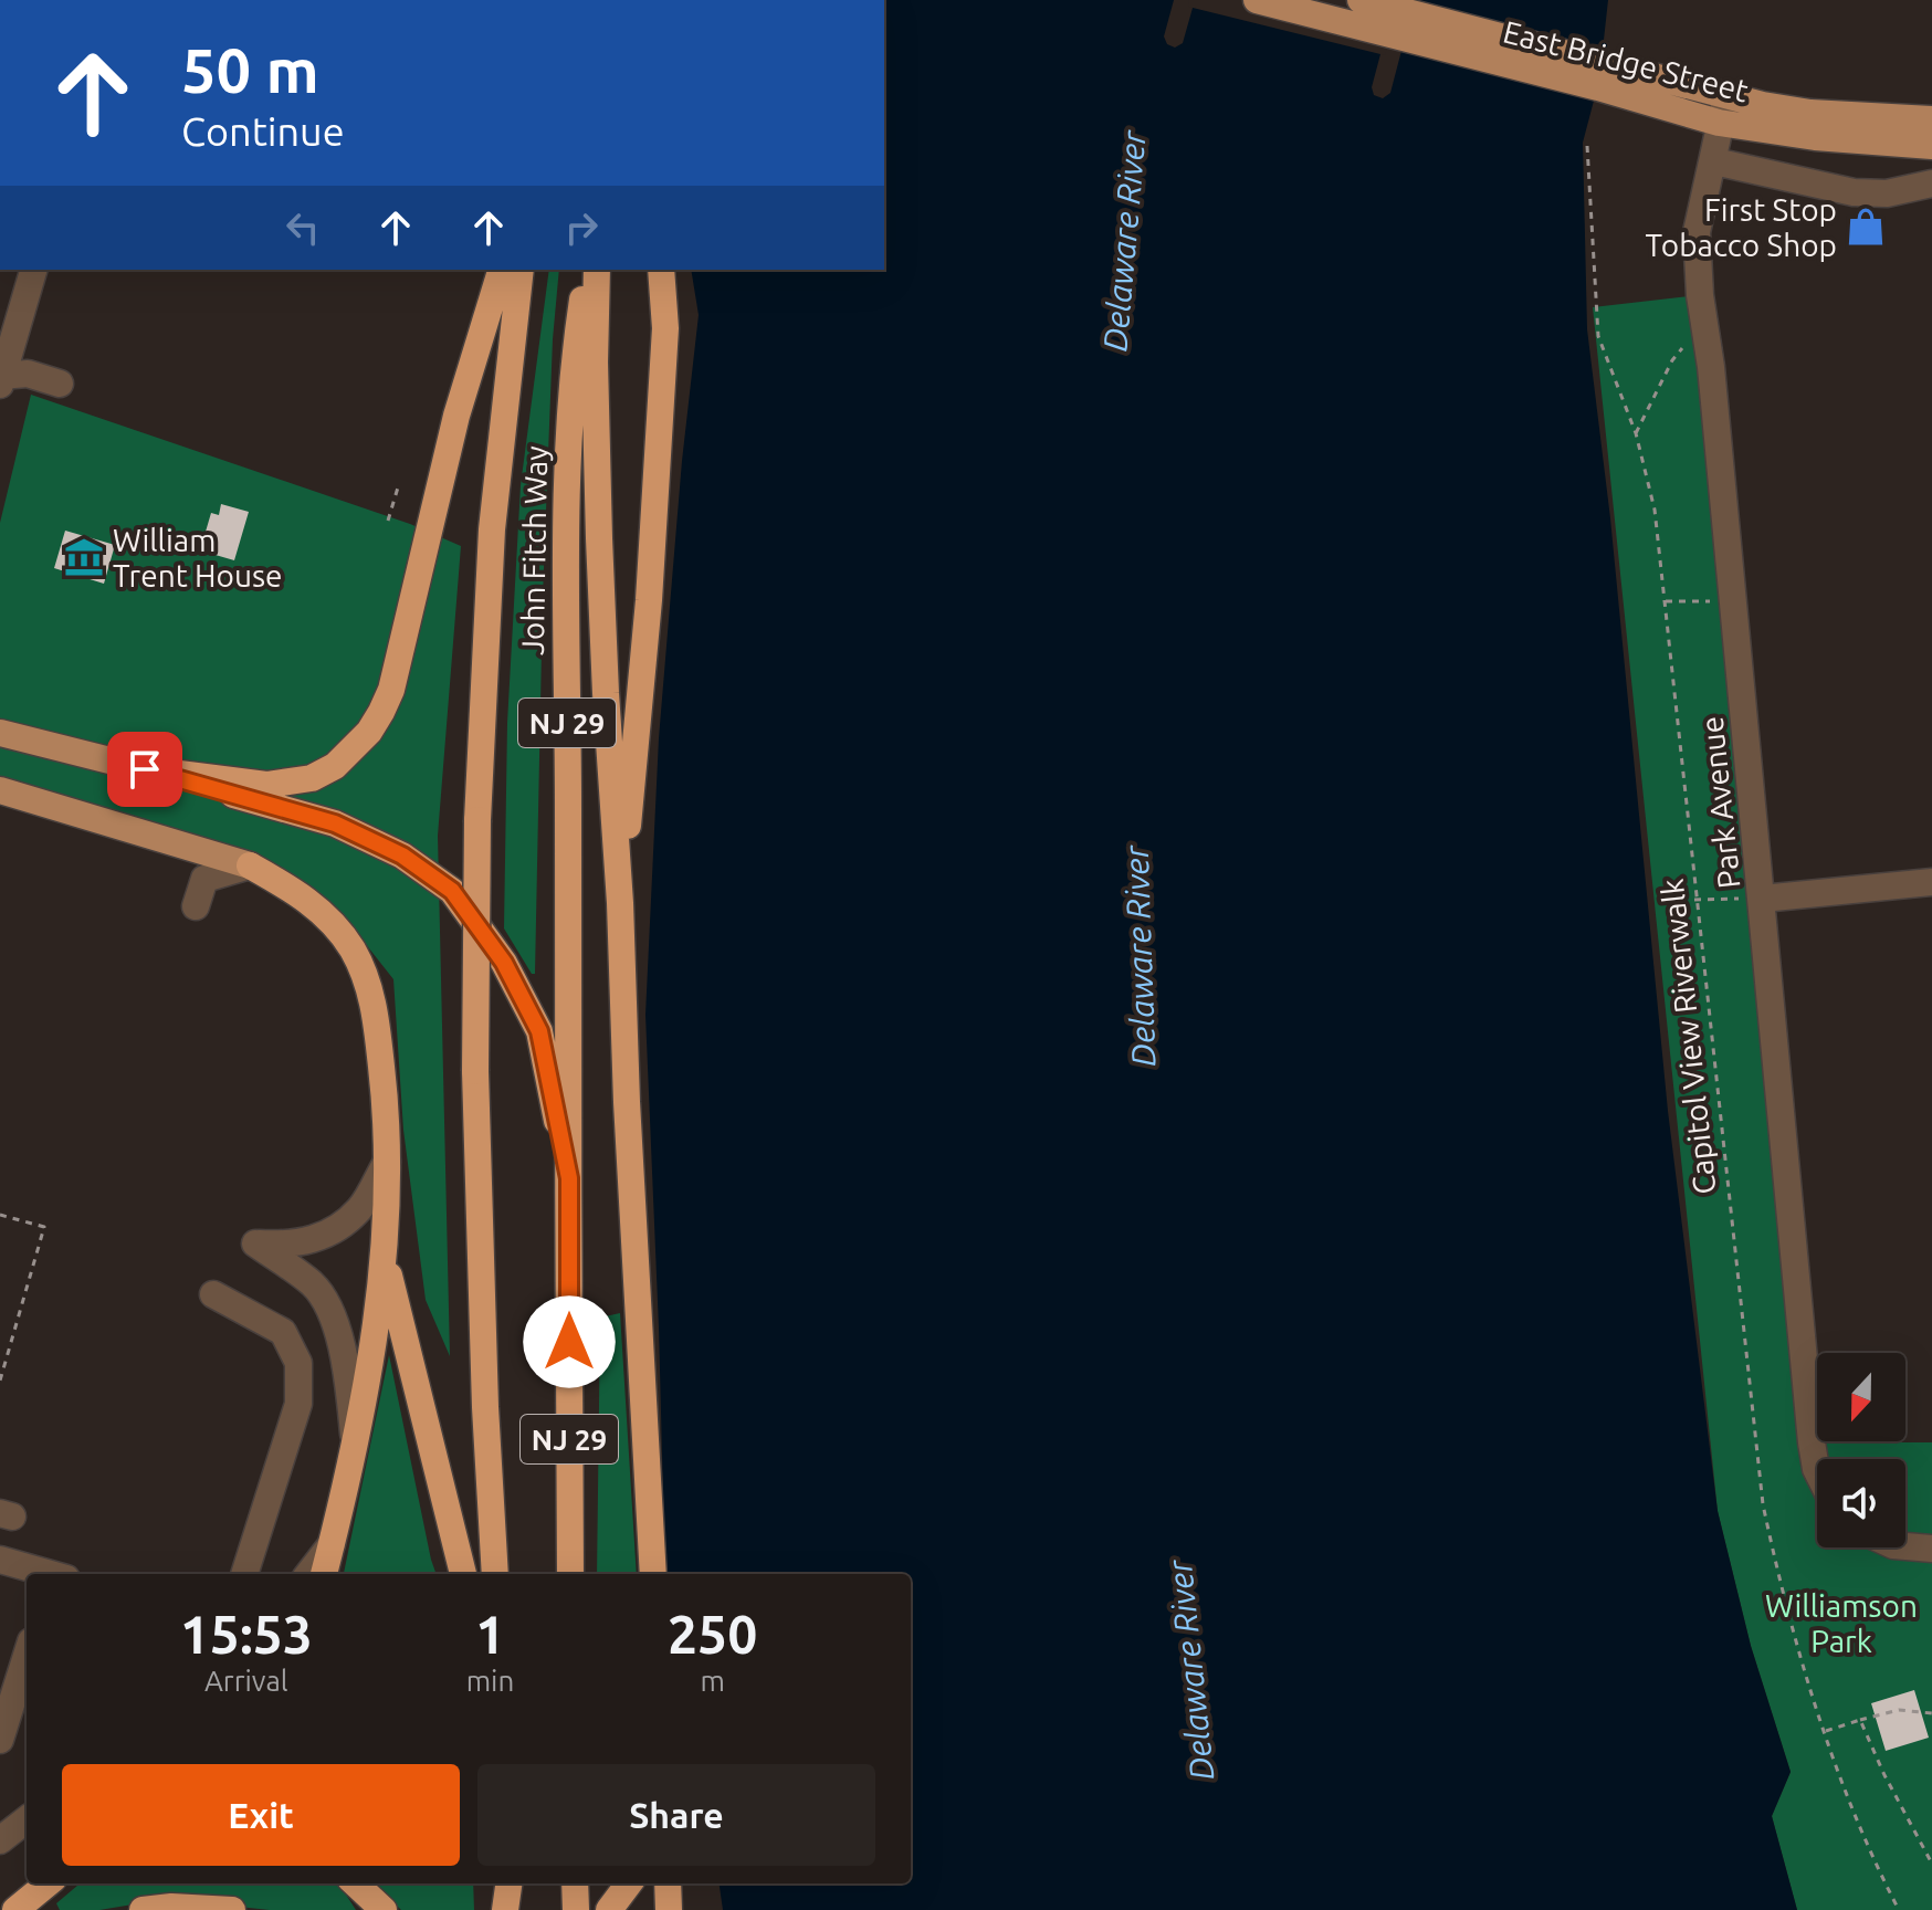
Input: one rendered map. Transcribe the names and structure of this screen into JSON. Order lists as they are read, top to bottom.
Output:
{
  "streets": {
    "highway": ["John Fitch Way", "NJ 29"],
    "main road": ["East Bridge Street"],
    "street": ["Park Avenue"],
    "path": ["Capitol View Riverwalk"]
  },
  "crossings": [
    ["East Bridge Street", "Park Avenue"]
  ],
  "water": ["Delaware River"],
  "parks": ["Williamson Park"],
  "places": {
    "shop": ["First Stop Tobacco Shop"],
    "museum": ["William Trent House"]
  },
  "north": "bottom",
  "page": {
    "turn": ["50 m", "Continue"],
    "eta": [
      "15:53",
      "Arrival",
      "1",
      "min",
      "250",
      "m"
    ],
    "buttons": ["Exit", "Share"]
  }
}
